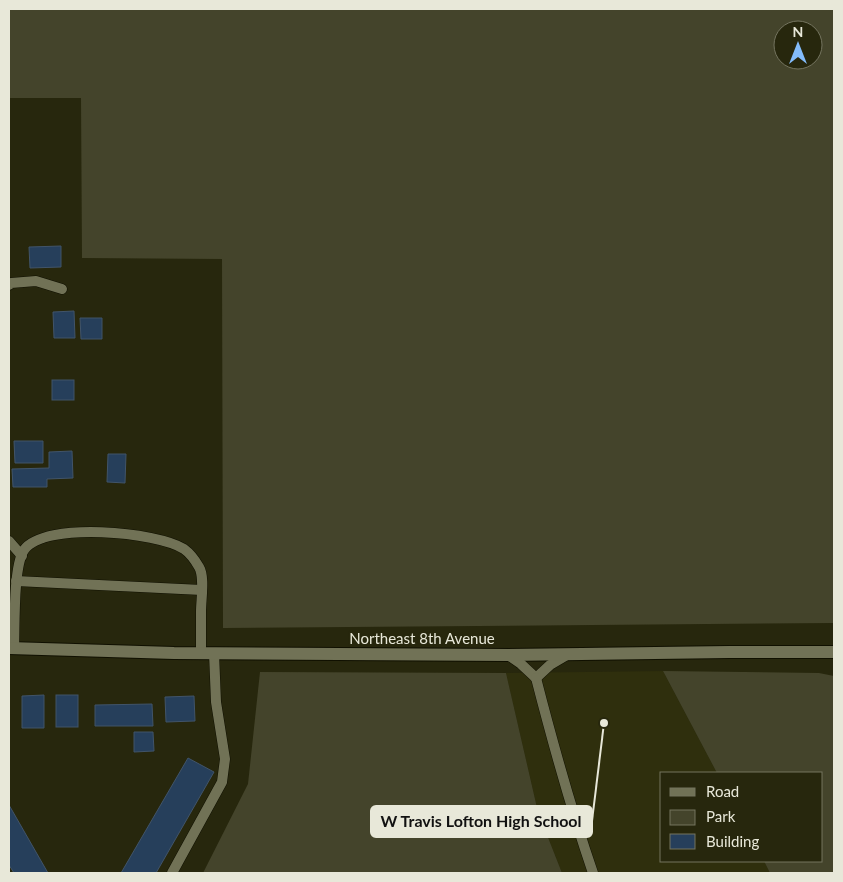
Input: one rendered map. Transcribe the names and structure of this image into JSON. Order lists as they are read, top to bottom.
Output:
{
  "streets": {
    "street": ["Northeast 8th Avenue"]
  },
  "places": ["W Travis Lofton High School"],
  "legend": ["Road", "Park", "Building"],
  "north": "top"
}
